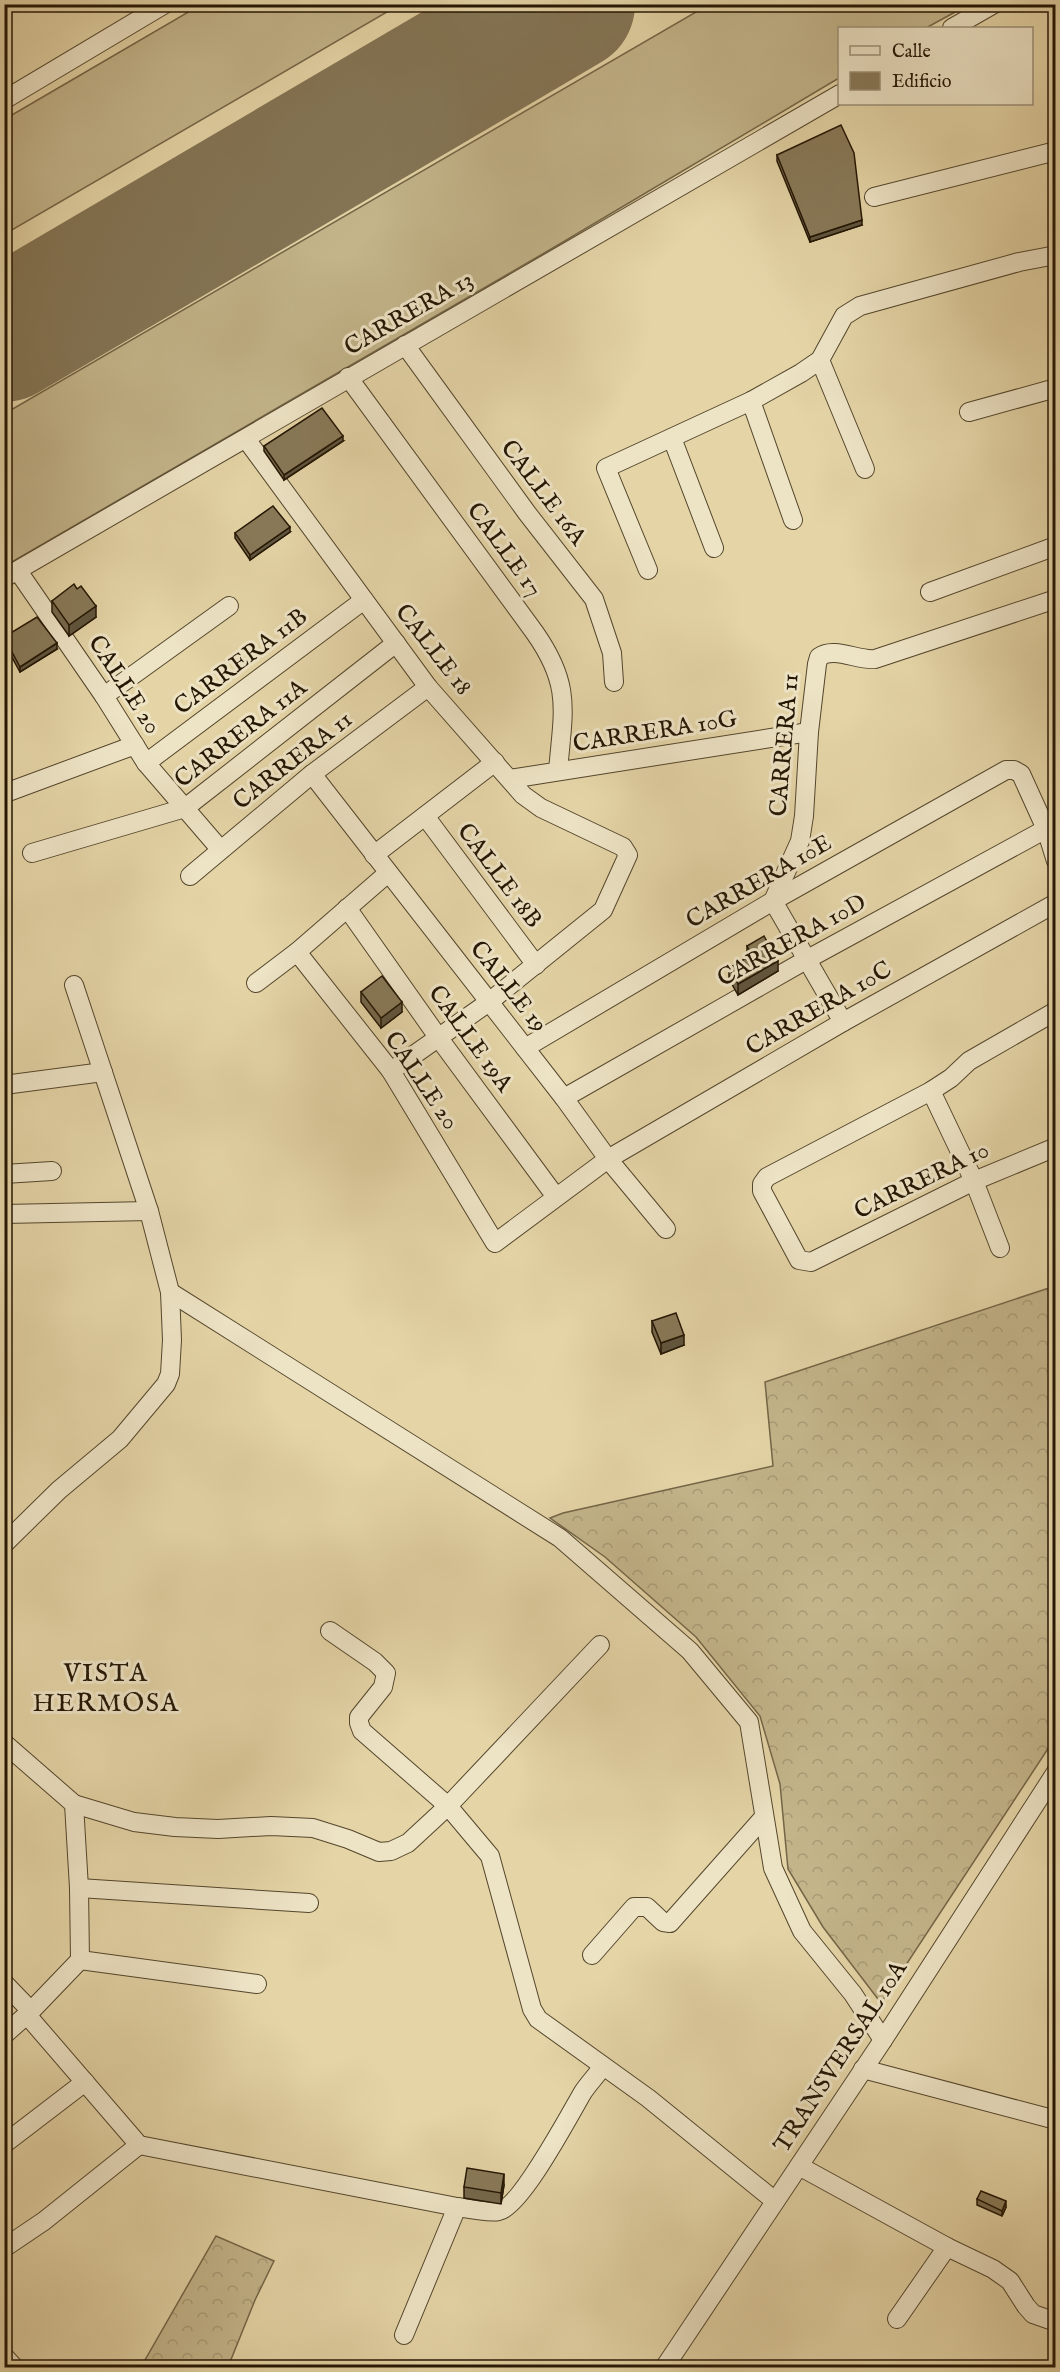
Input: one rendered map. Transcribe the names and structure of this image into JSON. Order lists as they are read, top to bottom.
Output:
{
  "streets": {
    "street": [
      "CARRERA 13",
      "CALLE 16A",
      "CALLE 17",
      "CALLE 18",
      "CARRERA 11B",
      "CALLE 20",
      "CARRERA 10G",
      "CARRERA 11A",
      "CARRERA 11",
      "CALLE 18B",
      "CARRERA 10E",
      "CARRERA 10D",
      "CALLE 19",
      "CARRERA 10C",
      "CALLE 19A",
      "CARRERA 10",
      "TRANSVERSAL 10A"
    ]
  },
  "crossings": [
    ["CARRERA 13", "CALLE 16A"],
    ["CARRERA 13", "CALLE 17"],
    ["CARRERA 13", "CALLE 18"],
    ["CARRERA 13", "CALLE 20"],
    ["CALLE 17", "CARRERA 10G"],
    ["CALLE 18", "CARRERA 11B"],
    ["CALLE 18", "CARRERA 10G"],
    ["CALLE 18", "CARRERA 11A"],
    ["CALLE 18", "CARRERA 11"],
    ["CALLE 18", "CALLE 18B"],
    ["CARRERA 11B", "CALLE 20"],
    ["CALLE 20", "CARRERA 11A"],
    ["CALLE 20", "CARRERA 11"],
    ["CALLE 20", "CARRERA 10C"],
    ["CARRERA 10G", "CARRERA 11"],
    ["CARRERA 11", "CARRERA 10E"],
    ["CARRERA 11", "CALLE 19"],
    ["CARRERA 10E", "CARRERA 10D"],
    ["CARRERA 10E", "CALLE 19"],
    ["CARRERA 10D", "CALLE 19"],
    ["CALLE 19", "CARRERA 10C"],
    ["CARRERA 10C", "CALLE 19A"]
  ],
  "districts": ["VISTA HERMOSA"],
  "legend": ["Calle", "Edificio"]
}
